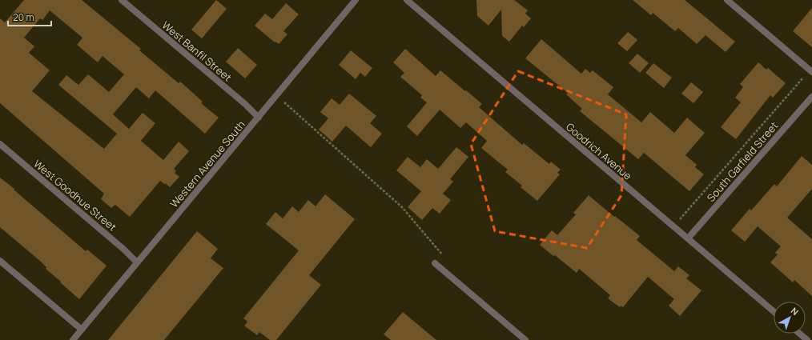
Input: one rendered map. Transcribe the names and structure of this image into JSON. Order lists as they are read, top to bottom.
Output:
{
  "streets": {
    "street": [
      "West Banfil Street",
      "Goodrich Avenue",
      "South Garfield Street",
      "Western Avenue South",
      "West Goodhue Street"
    ]
  },
  "crossings": [
    ["West Banfil Street", "Western Avenue South"],
    ["Goodrich Avenue", "South Garfield Street"],
    ["Western Avenue South", "West Goodhue Street"]
  ],
  "scale_bar": "20 m",
  "north": "top right"
}
